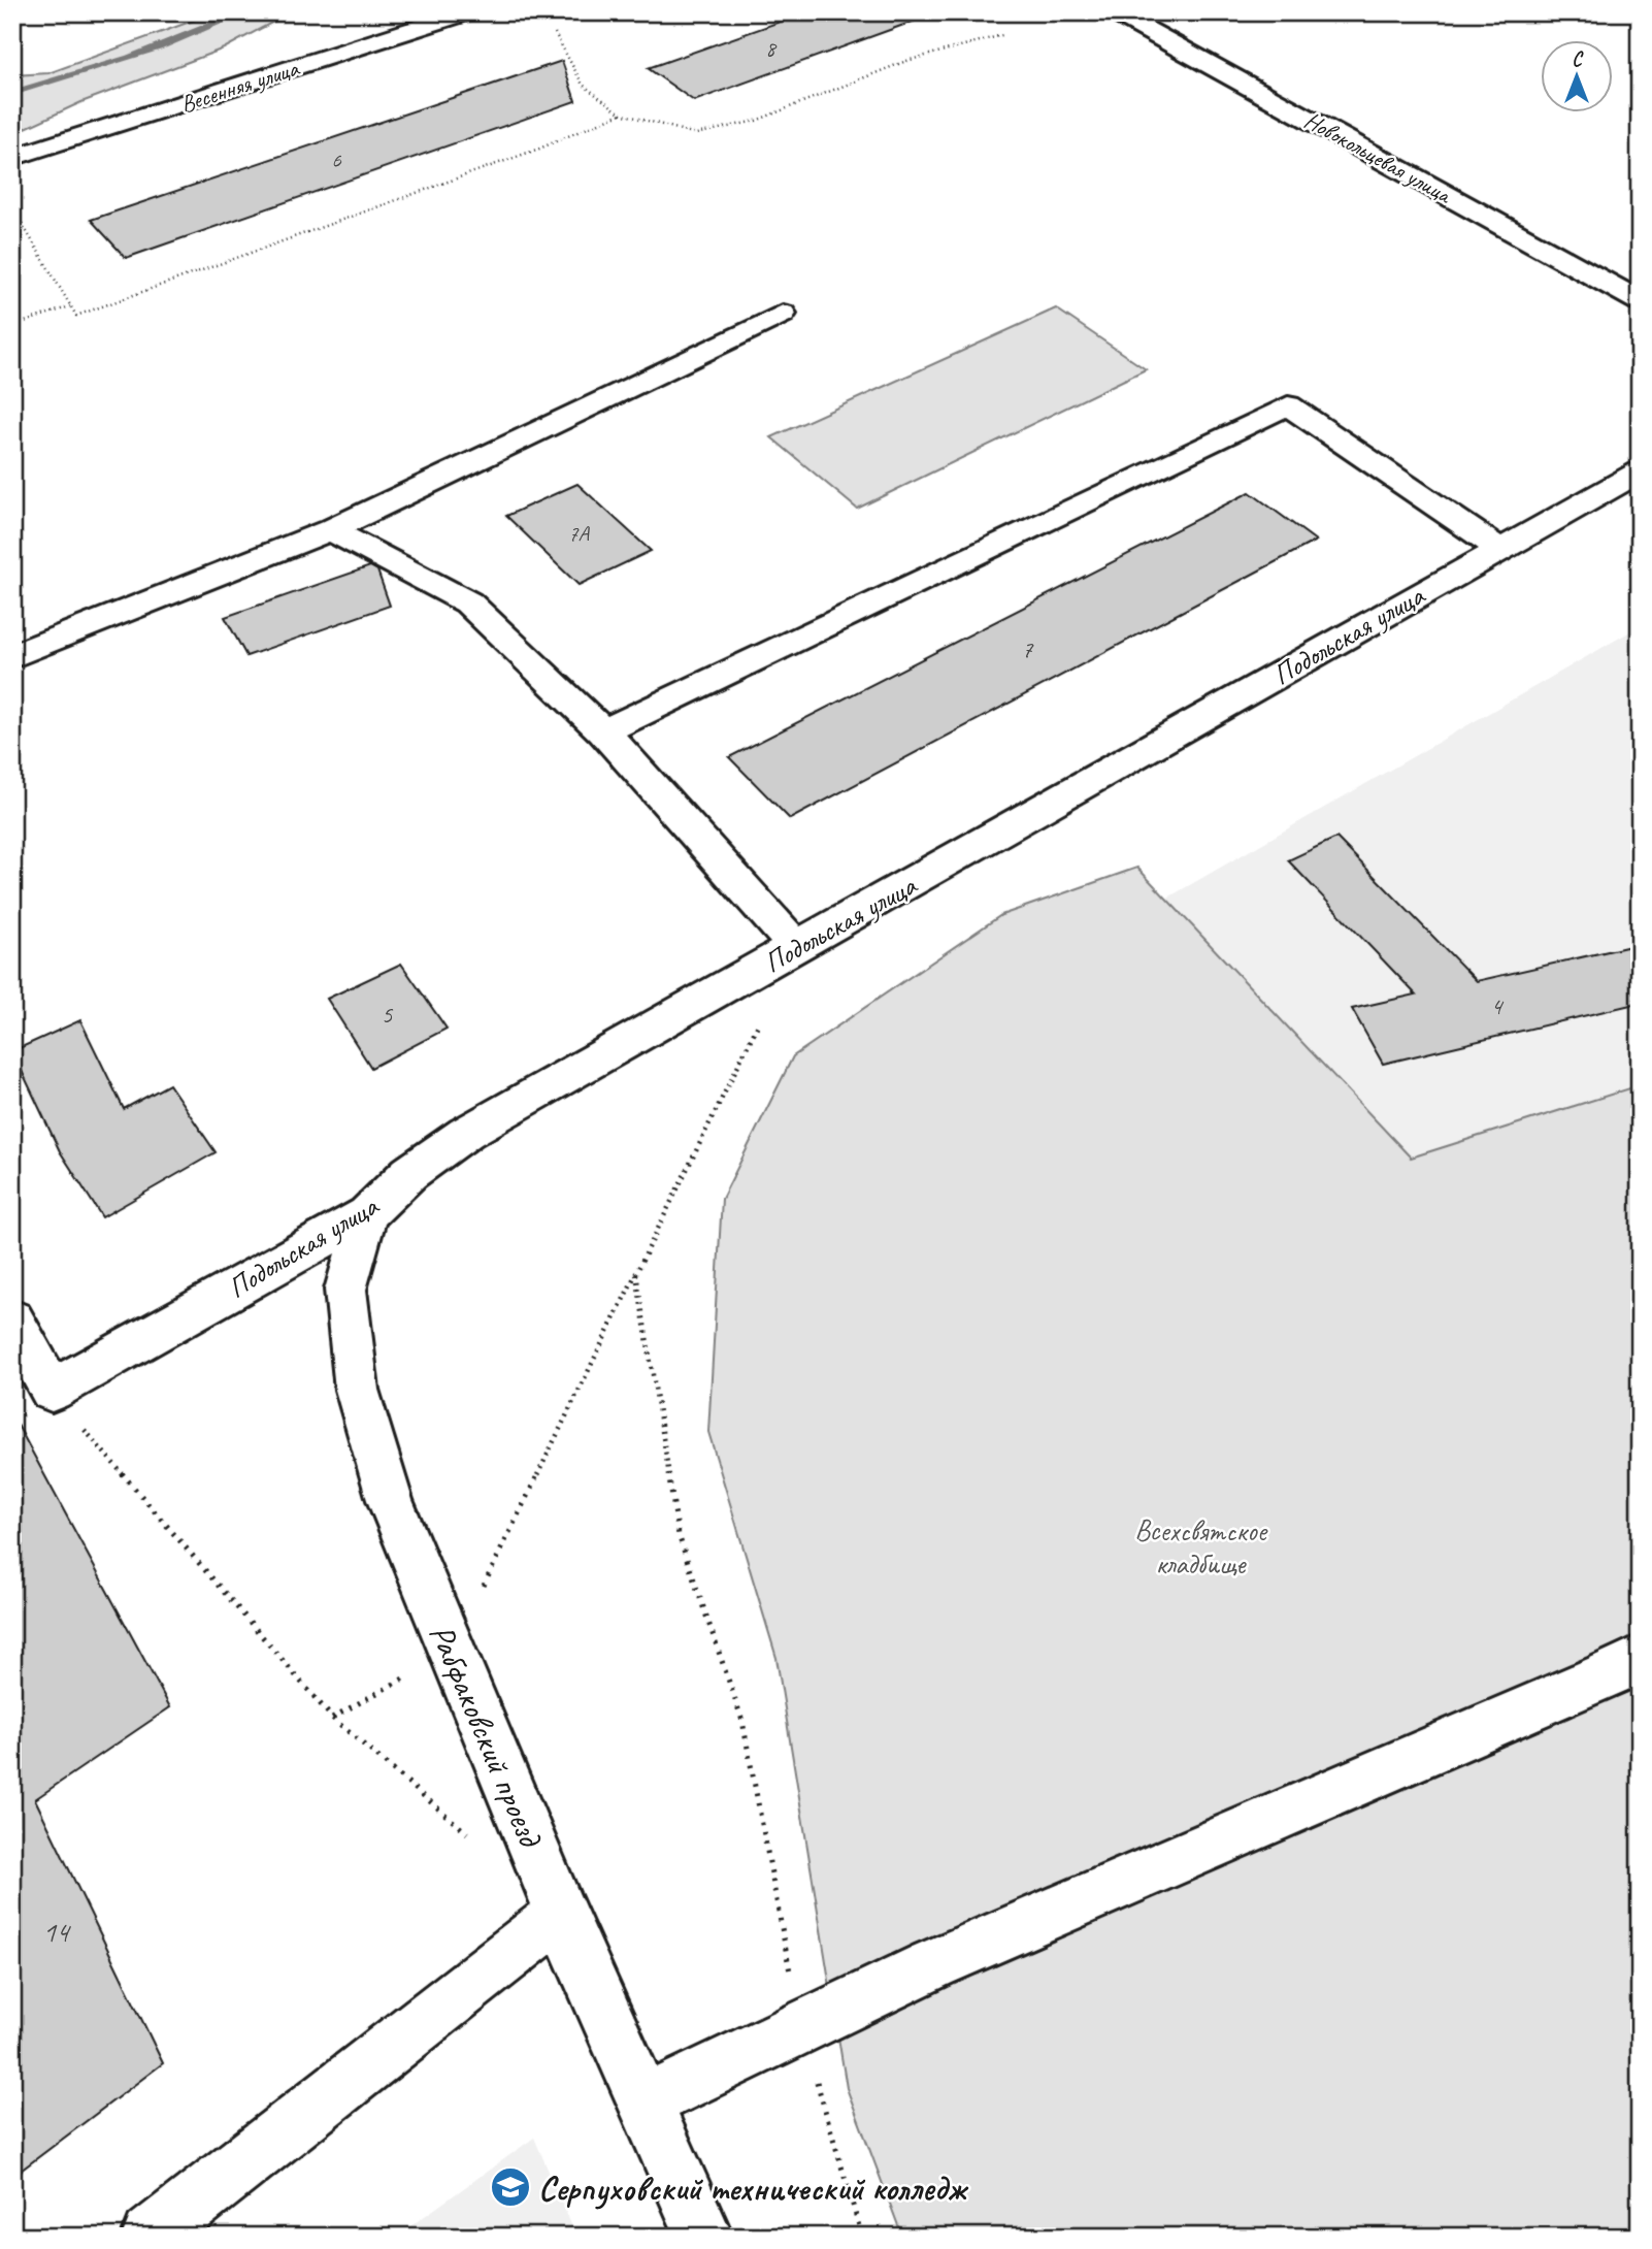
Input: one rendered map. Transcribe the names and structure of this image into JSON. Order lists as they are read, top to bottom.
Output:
{
  "streets": {
    "street": [
      "Весенняя улица",
      "Новокольцевая улица",
      "Подольская улица",
      "Рабфаковский проезд"
    ]
  },
  "crossings": [
    ["Подольская улица", "Рабфаковский проезд"]
  ],
  "parks": ["Всехсвятское кладбище"],
  "places": {
    "school or university": ["Серпуховский технический колледж"]
  },
  "house_numbers": [
    "8",
    "6",
    "7А",
    "7",
    "4",
    "5",
    "14"
  ],
  "north": "top"
}
